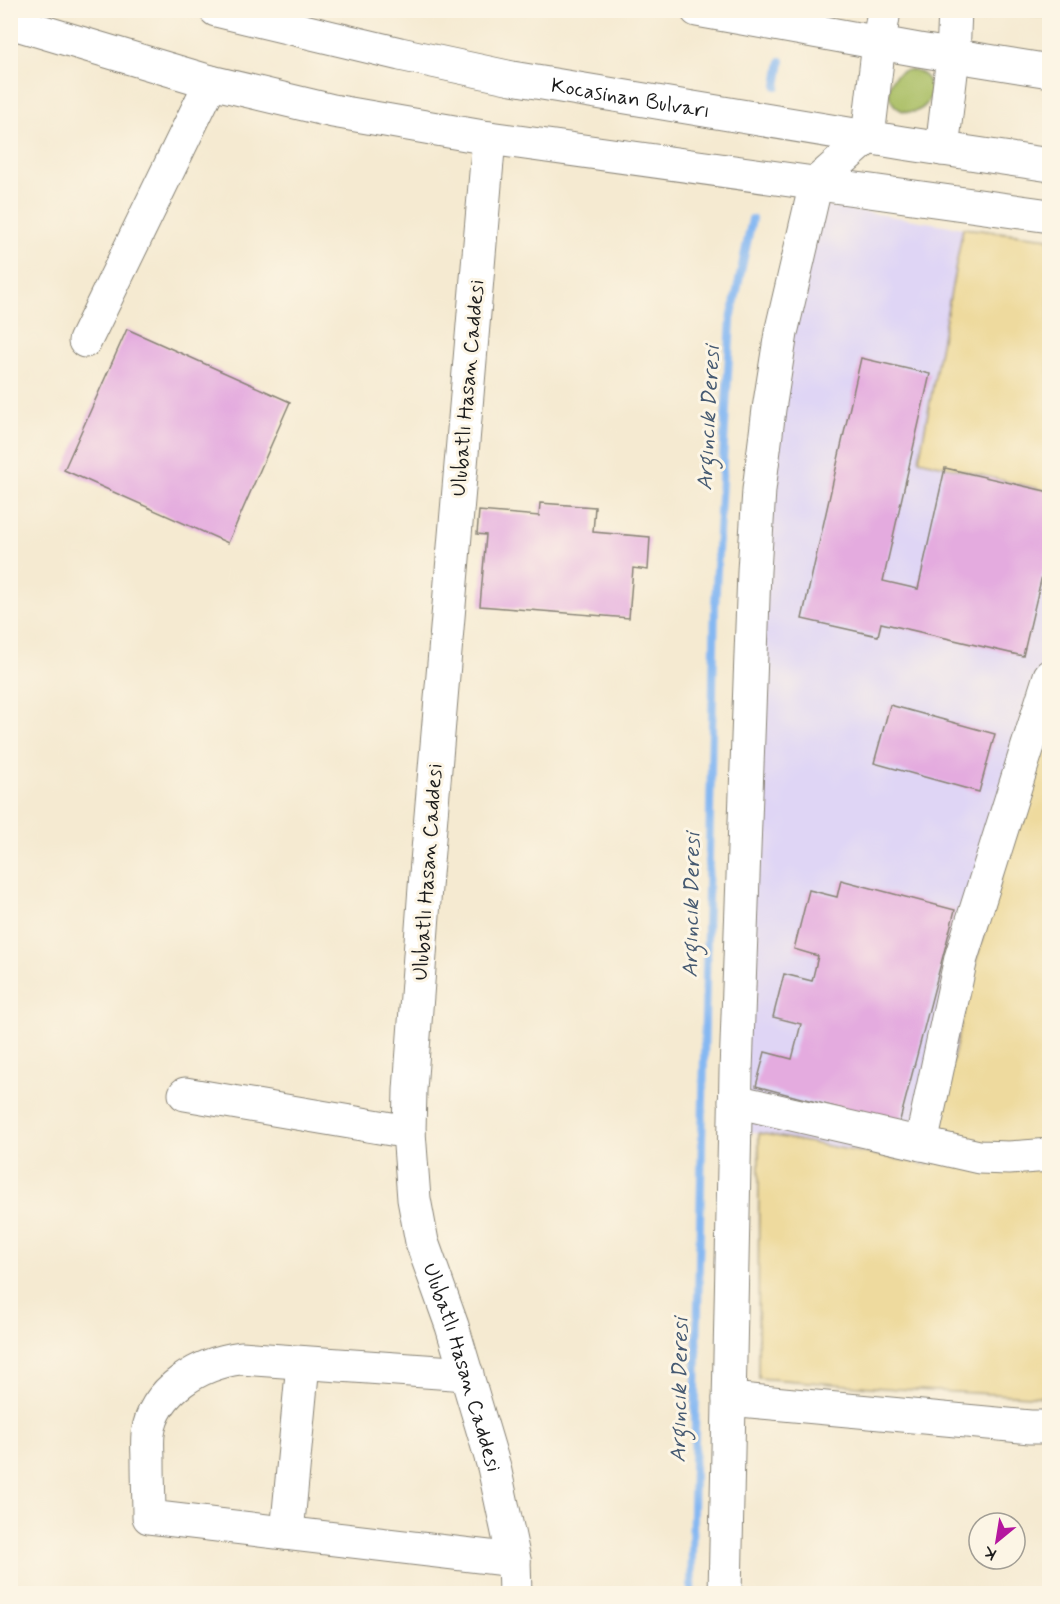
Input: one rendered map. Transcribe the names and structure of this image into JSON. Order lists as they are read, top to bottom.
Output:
{
  "streets": {
    "main road": ["Kocasinan Bulvarı", "Ulubatlı Hasan Caddesi"]
  },
  "water": ["Argıncık Deresi"],
  "north": "bottom left"
}
